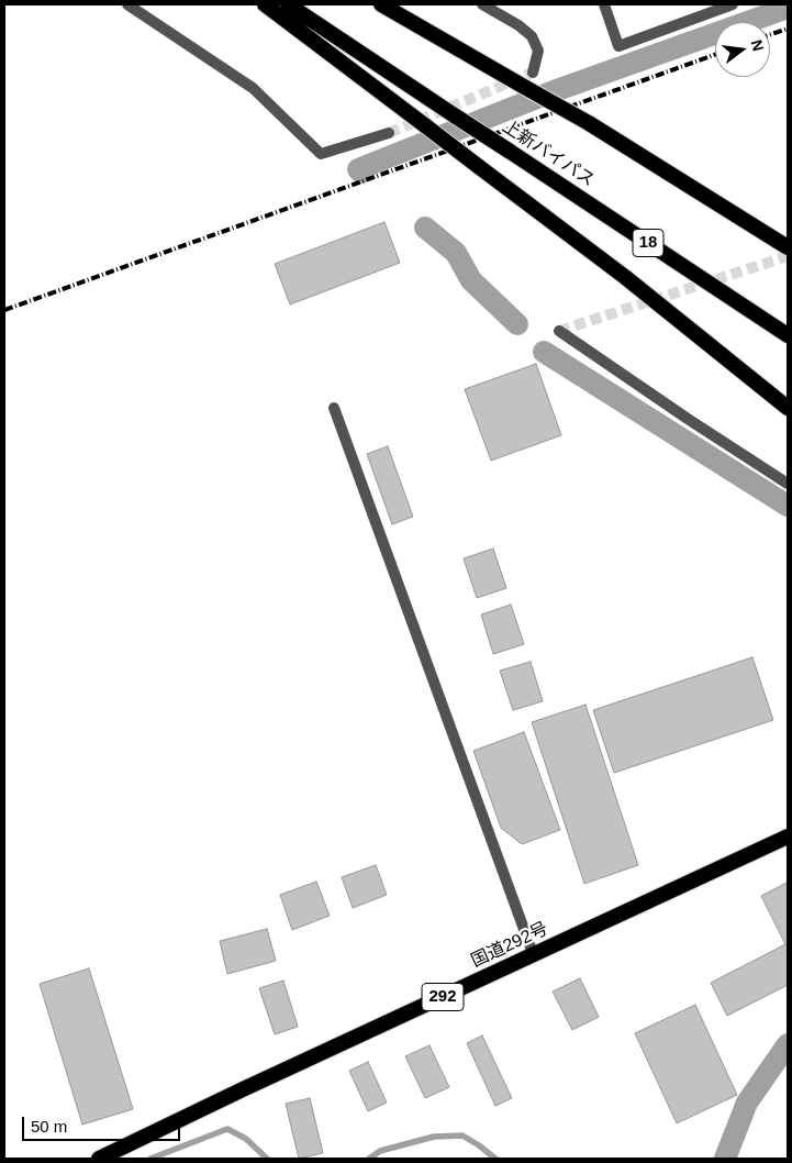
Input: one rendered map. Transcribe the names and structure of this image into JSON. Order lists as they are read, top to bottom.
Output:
{
  "streets": {
    "highway": [
      "上新バイパス",
      "18",
      "国道292号",
      "292"
    ]
  },
  "scale_bar": "50 m",
  "north": "right"
}
